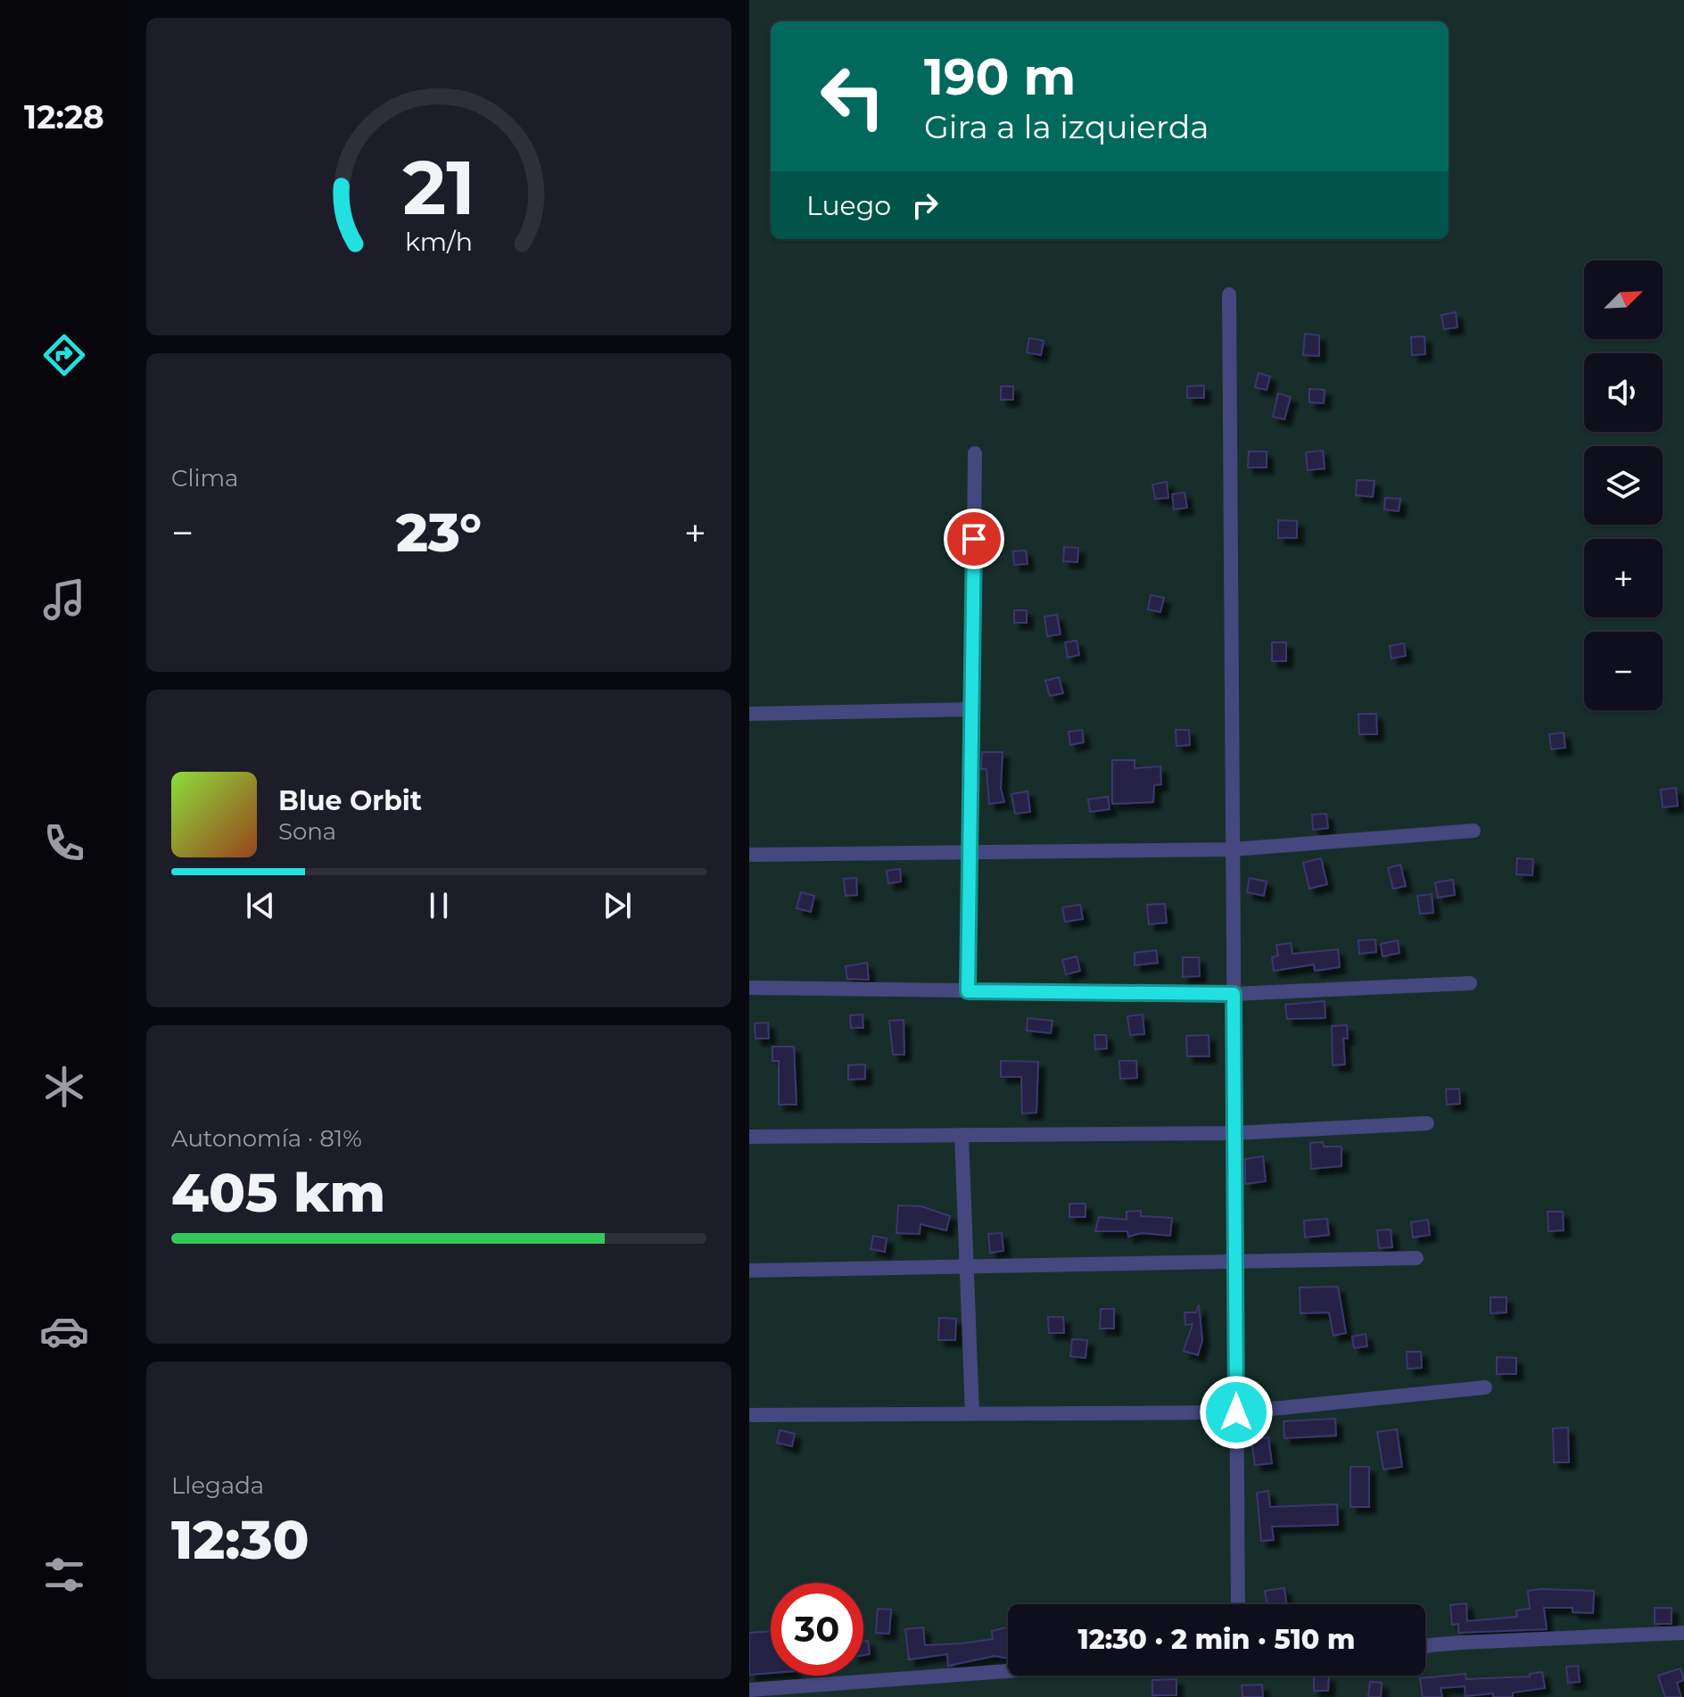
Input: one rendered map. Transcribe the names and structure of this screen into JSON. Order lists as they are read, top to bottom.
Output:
{
  "north": "top right",
  "page": {
    "tabs": "12:28",
    "turn": ["190 m", "Gira a la izquierda"],
    "then": "Luego",
    "map_buttons": ["+", "−"],
    "tile": [
      "Clima",
      ["Autonomía · 81%", "405 km"],
      ["Llegada", "12:30"]
    ],
    "heat": ["−", "23°", "+"],
    "song": ["Blue Orbit", "Sona"],
    "limit": "30",
    "trip": "12:30 · 2 min · 510 m",
    "gauge": ["21", "km/h"]
  }
}
